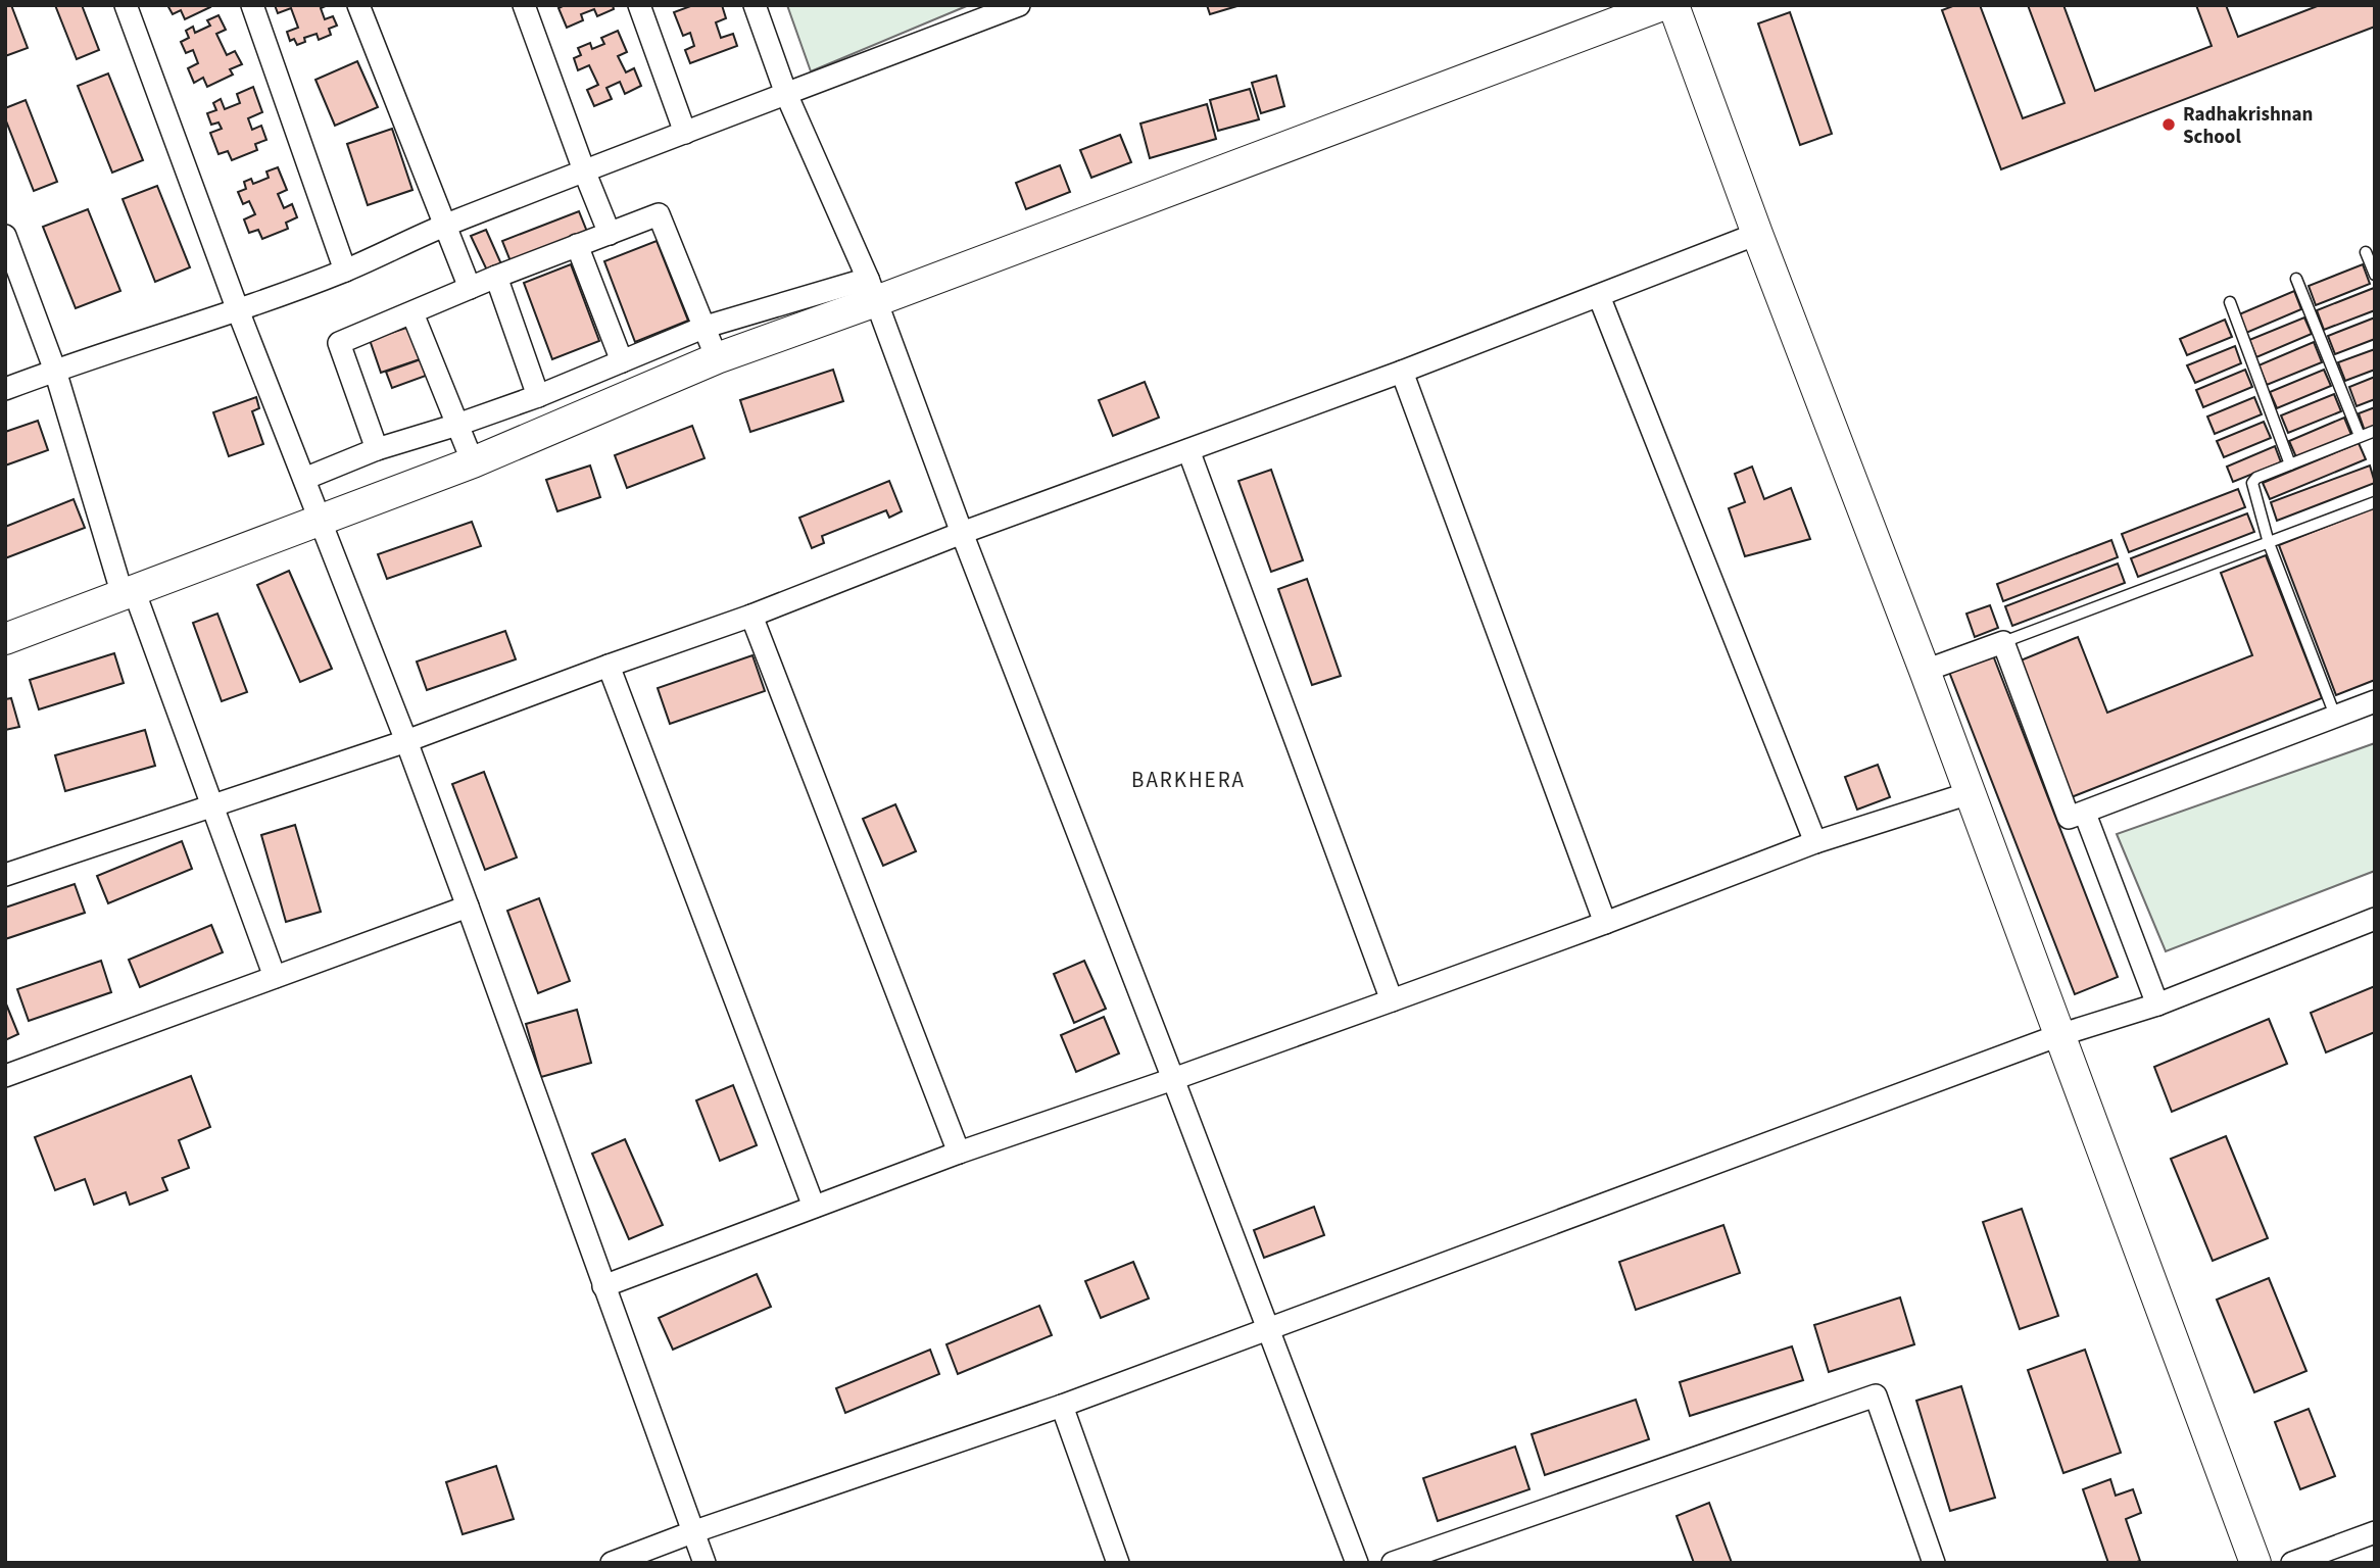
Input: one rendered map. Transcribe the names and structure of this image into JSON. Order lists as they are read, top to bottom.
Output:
{
  "districts": ["BARKHERA"],
  "places": ["Radhakrishnan School"]
}
